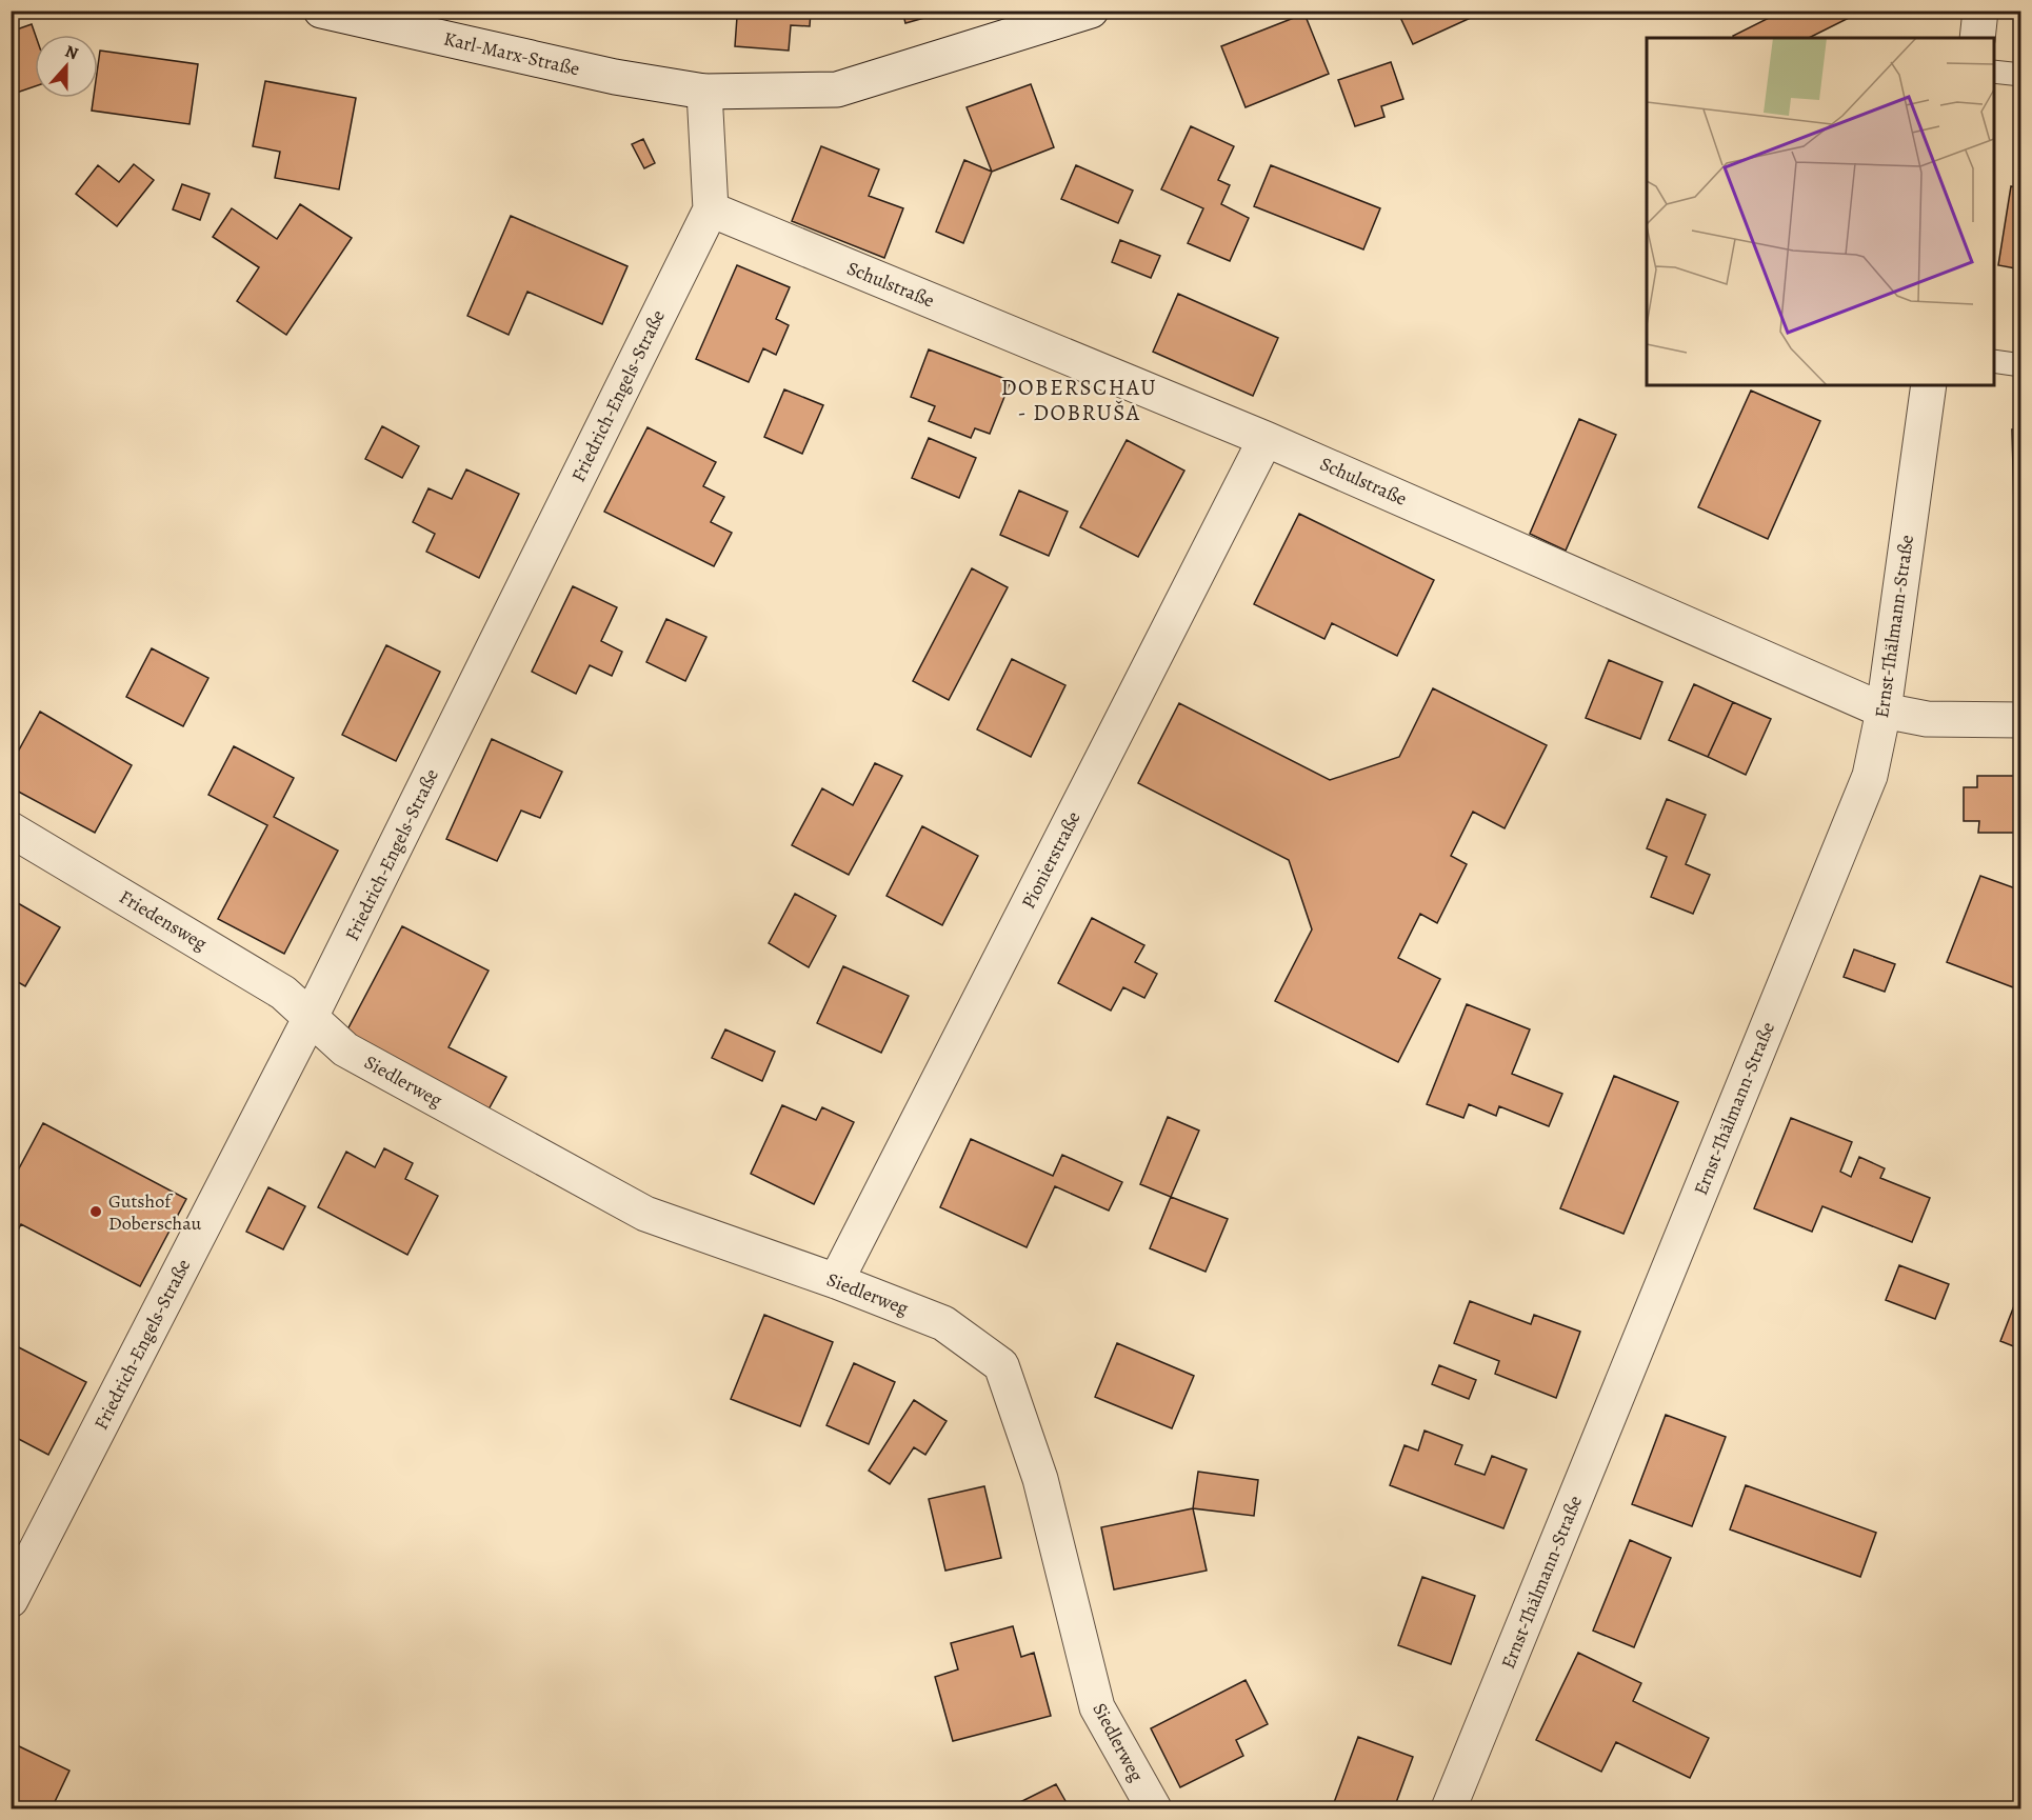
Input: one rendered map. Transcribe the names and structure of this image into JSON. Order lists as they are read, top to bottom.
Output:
{
  "streets": {
    "street": [
      "Karl-Marx-Straße",
      "Schulstraße",
      "Friedrich-Engels-Straße",
      "Ernst-Thälmann-Straße",
      "Pionierstraße",
      "Friedensweg",
      "Siedlerweg"
    ]
  },
  "crossings": [
    ["Karl-Marx-Straße", "Friedrich-Engels-Straße"],
    ["Schulstraße", "Friedrich-Engels-Straße"],
    ["Schulstraße", "Ernst-Thälmann-Straße"],
    ["Schulstraße", "Pionierstraße"],
    ["Friedrich-Engels-Straße", "Friedensweg"],
    ["Friedrich-Engels-Straße", "Siedlerweg"],
    ["Pionierstraße", "Siedlerweg"],
    ["Friedensweg", "Siedlerweg"]
  ],
  "districts": ["DOBERSCHAU - DOBRUŠA"],
  "places": ["Gutshof Doberschau"],
  "north": "top"
}
